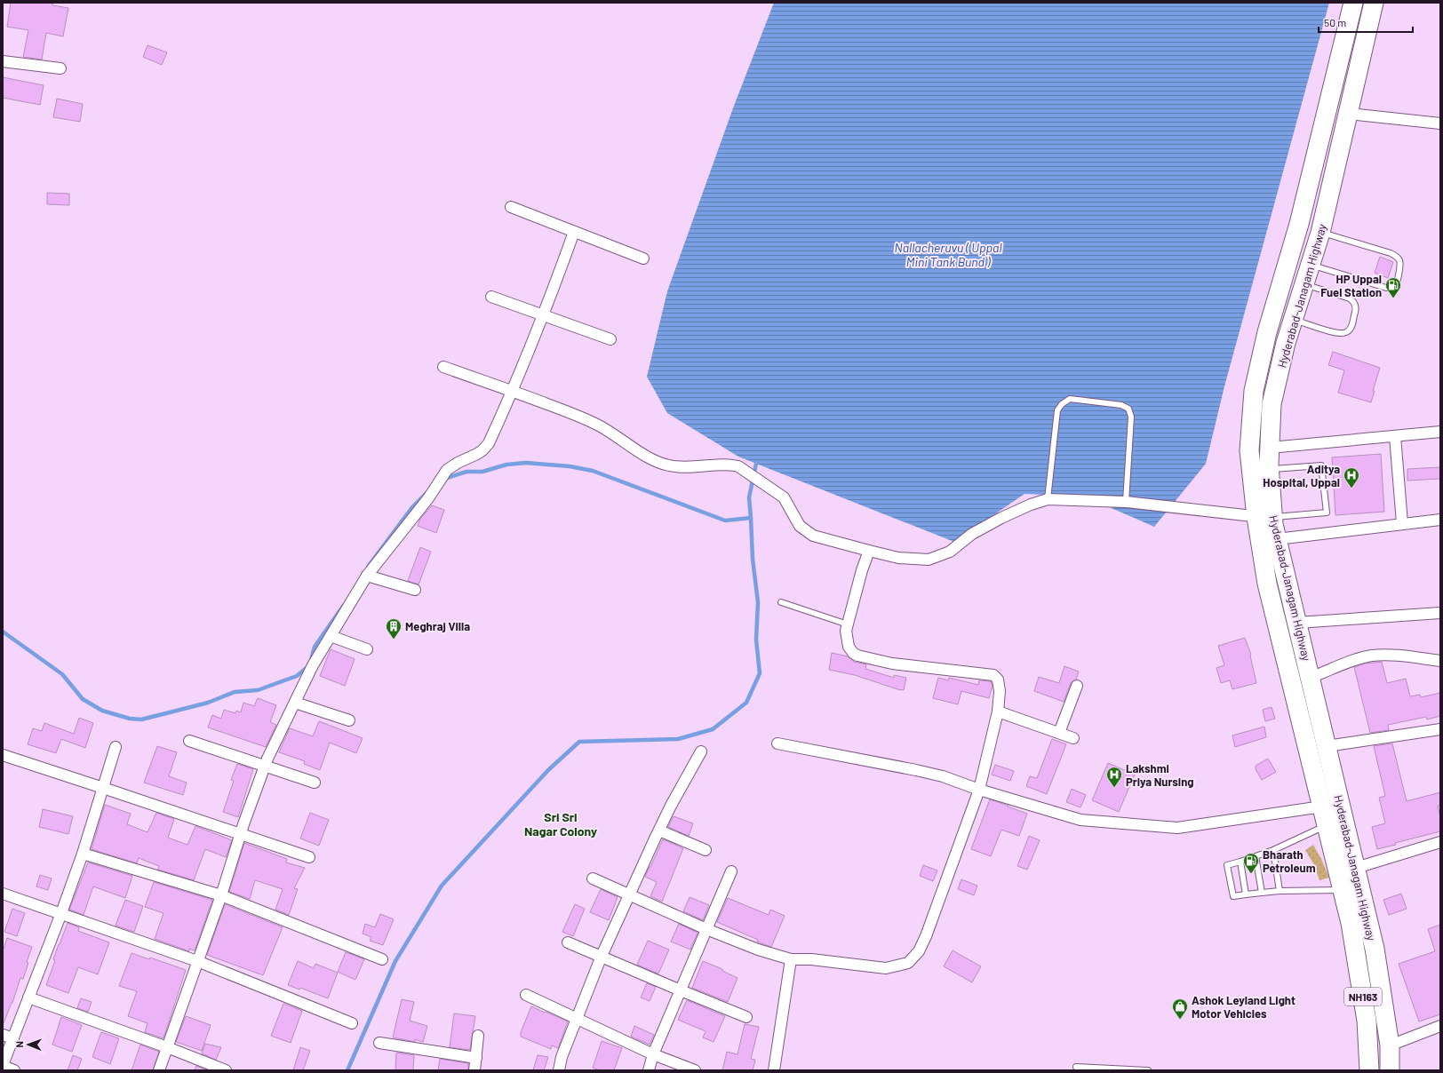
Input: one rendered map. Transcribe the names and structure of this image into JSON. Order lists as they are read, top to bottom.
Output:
{
  "streets": {
    "highway": ["Hyderabad-Janagam Highway", "NH163"]
  },
  "districts": ["Sri Sri Nagar Colony"],
  "water": ["Nallacheruvu ( Uppal Mini Tank Bund )"],
  "places": {
    "fuel station": ["HP Uppal Fuel Station", "Bharath Petroleum"],
    "hospital": ["Aditya Hospital, Uppal", "Lakshmi Priya Nursing"],
    "building": ["Meghraj Villa"],
    "shop": ["Ashok Leyland Light Motor Vehicles"]
  },
  "scale_bar": "50 m",
  "north": "left"
}
